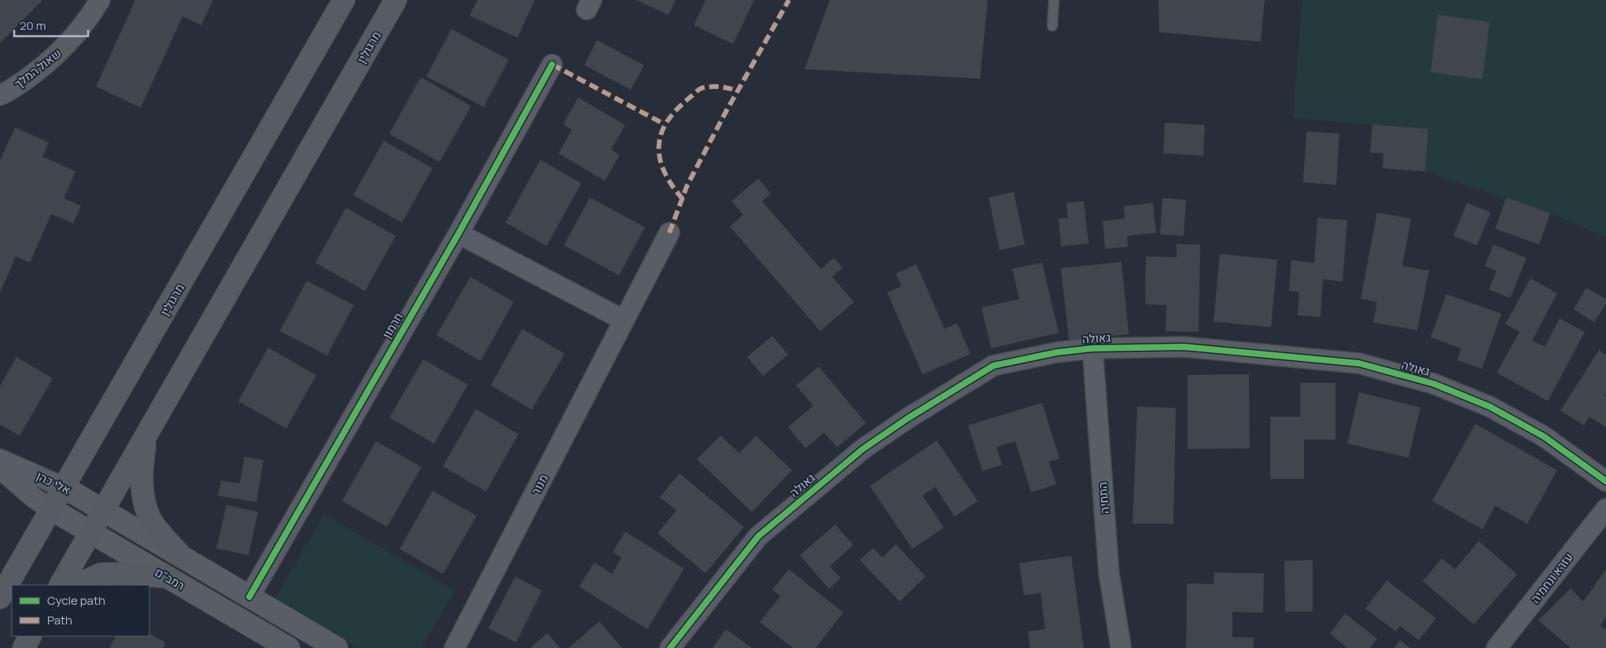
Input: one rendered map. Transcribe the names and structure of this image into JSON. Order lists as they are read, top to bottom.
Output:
{
  "streets": {
    "main road": ["מרגולין"],
    "street": [
      "שאול המלך",
      "חרמון",
      "גאולה",
      "אלי כהן",
      "מנור",
      "התחיה",
      "עזרא ונחמיה",
      "רמב\"ם"
    ]
  },
  "crossings": [
    ["מרגולין", "אלי כהן"],
    ["מרגולין", "רמב\"ם"],
    ["גאולה", "התחיה"],
    ["אלי כהן", "רמב\"ם"]
  ],
  "legend": ["Cycle path", "Path"],
  "scale_bar": "20 m"
}
